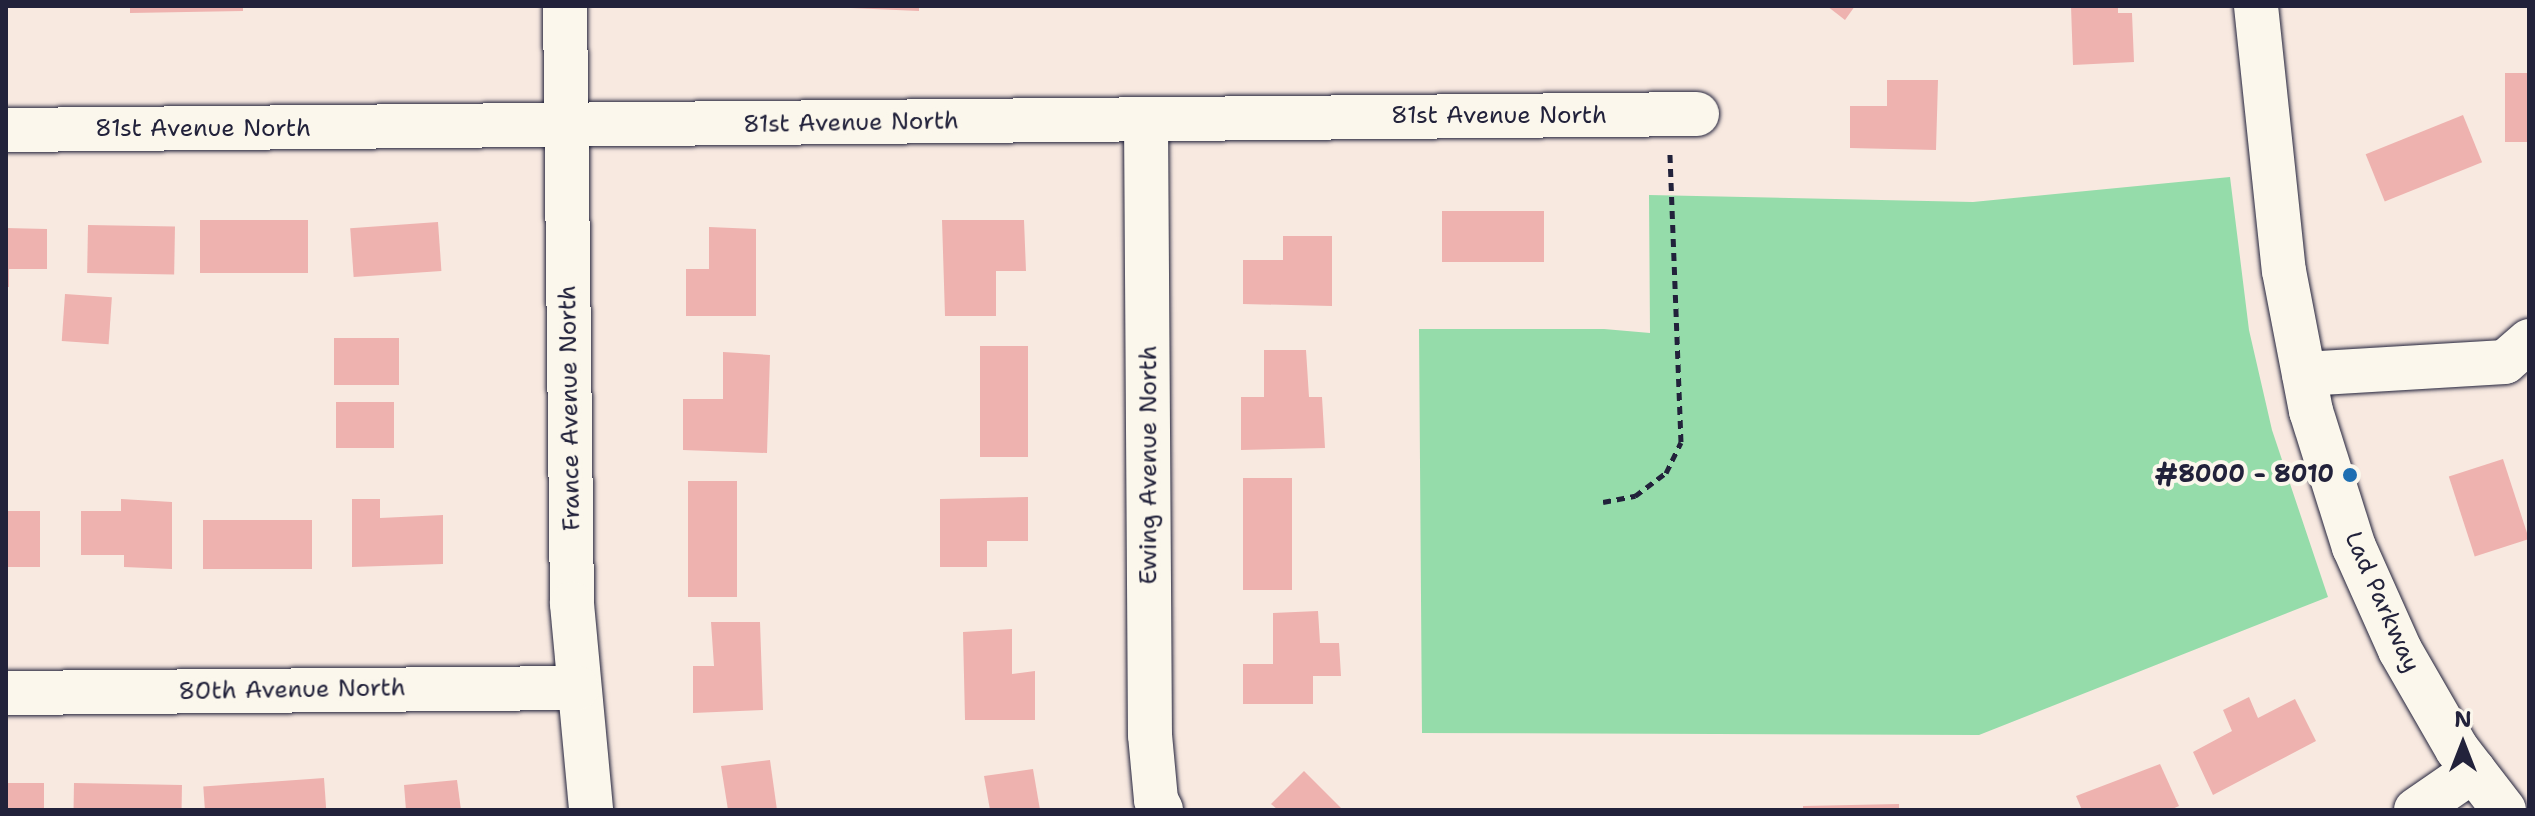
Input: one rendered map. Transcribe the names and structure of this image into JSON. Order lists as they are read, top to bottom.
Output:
{
  "streets": {
    "street": [
      "81st Avenue North",
      "France Avenue North",
      "Ewing Avenue North",
      "Lad Parkway",
      "80th Avenue North"
    ]
  },
  "crossings": [
    ["81st Avenue North", "France Avenue North"],
    ["81st Avenue North", "Ewing Avenue North"],
    ["France Avenue North", "80th Avenue North"]
  ],
  "places": ["#8000 - 8010"],
  "north": "top"
}
